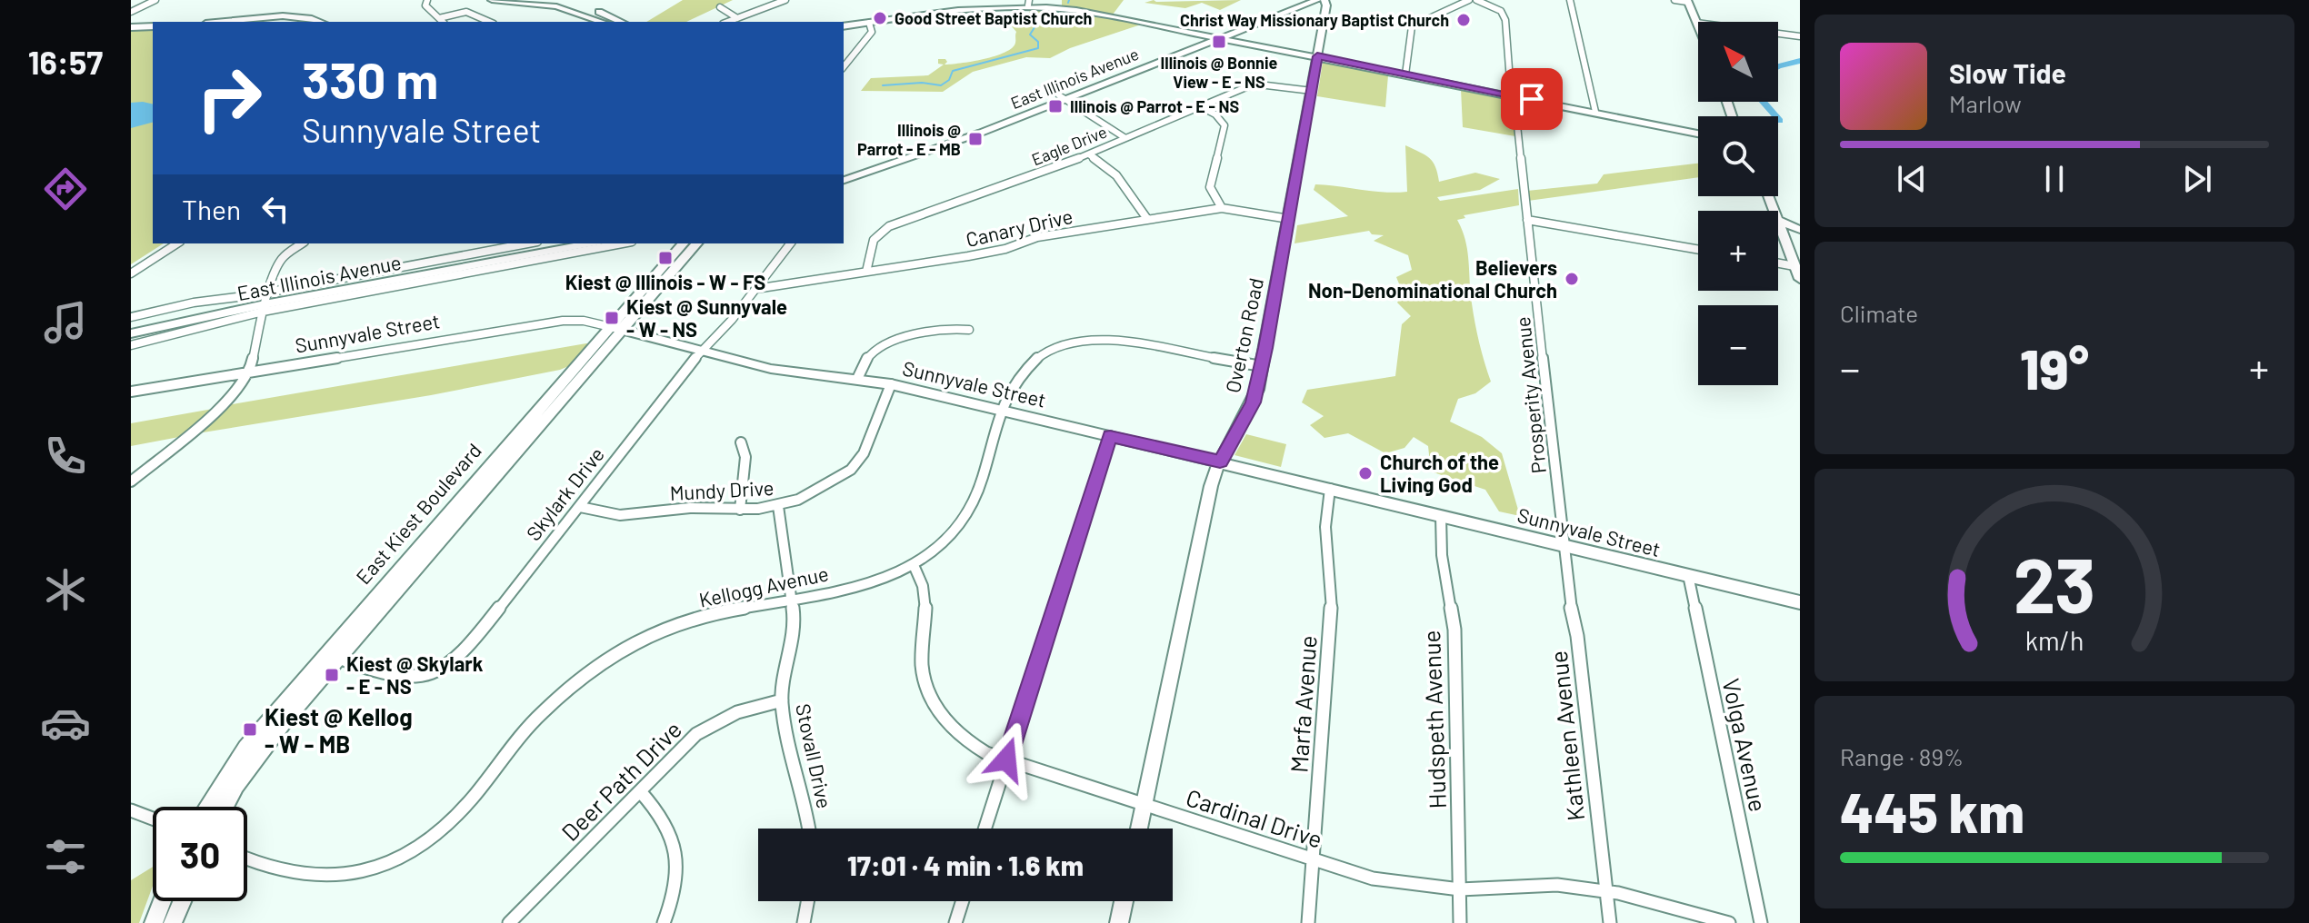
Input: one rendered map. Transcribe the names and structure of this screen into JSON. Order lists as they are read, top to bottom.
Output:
{
  "streets": {
    "street": [
      "East Illinois Avenue",
      "Eagle Drive",
      "Canary Drive",
      "Sunnyvale Street",
      "Overton Road",
      "Prosperity Avenue",
      "Mundy Drive",
      "Skylark Drive",
      "East Kiest Boulevard",
      "Kellogg Avenue",
      "Marfa Avenue",
      "Hudspeth Avenue",
      "Kathleen Avenue",
      "Volga Avenue",
      "Stovall Drive",
      "Deer Path Drive",
      "Cardinal Drive"
    ]
  },
  "crossings": [
    ["East Illinois Avenue", "Sunnyvale Street"],
    ["Eagle Drive", "Canary Drive"],
    ["Eagle Drive", "Overton Road"],
    ["Canary Drive", "Overton Road"],
    ["Canary Drive", "Skylark Drive"],
    ["Sunnyvale Street", "Overton Road"],
    ["Sunnyvale Street", "Prosperity Avenue"],
    ["Sunnyvale Street", "Mundy Drive"],
    ["Sunnyvale Street", "Skylark Drive"],
    ["Sunnyvale Street", "East Kiest Boulevard"],
    ["Sunnyvale Street", "Kellogg Avenue"],
    ["Sunnyvale Street", "Marfa Avenue"],
    ["Sunnyvale Street", "Hudspeth Avenue"],
    ["Sunnyvale Street", "Kathleen Avenue"],
    ["Sunnyvale Street", "Volga Avenue"],
    ["Overton Road", "Kellogg Avenue"],
    ["Overton Road", "Cardinal Drive"],
    ["Prosperity Avenue", "Kathleen Avenue"],
    ["Mundy Drive", "Skylark Drive"],
    ["Mundy Drive", "Stovall Drive"],
    ["Skylark Drive", "East Kiest Boulevard"],
    ["Kellogg Avenue", "Stovall Drive"],
    ["Kellogg Avenue", "Cardinal Drive"],
    ["Marfa Avenue", "Cardinal Drive"],
    ["Hudspeth Avenue", "Cardinal Drive"],
    ["Kathleen Avenue", "Cardinal Drive"],
    ["Stovall Drive", "Deer Path Drive"]
  ],
  "places": {
    "other": [
      "Good Street Baptist Church",
      "Christ Way Missionary Baptist Church",
      "Believers Non-Denominational Church",
      "Church of the Living God"
    ],
    "transit": [
      "Illinois @ Bonnie View - E - NS",
      "Illinois @ Parrot - E - NS",
      "Illinois @ Parrot - E - MB",
      "Kiest @ Illinois - W - FS",
      "Kiest @ Sunnyvale - W - NS",
      "Kiest @ Skylark - E - NS",
      "Kiest @ Kellog - W - MB"
    ]
  },
  "north": "top left",
  "page": {
    "tabs": "16:57",
    "map_buttons": ["+", "−"],
    "turn": ["330 m", "Sunnyvale Street"],
    "song": ["Slow Tide", "Marlow"],
    "then": "Then",
    "tile": [
      "Climate",
      ["Range · 89%", "445 km"]
    ],
    "heat": ["−", "19°", "+"],
    "limit": "30",
    "trip": "17:01 · 4 min · 1.6 km",
    "gauge": ["23", "km/h"]
  }
}
